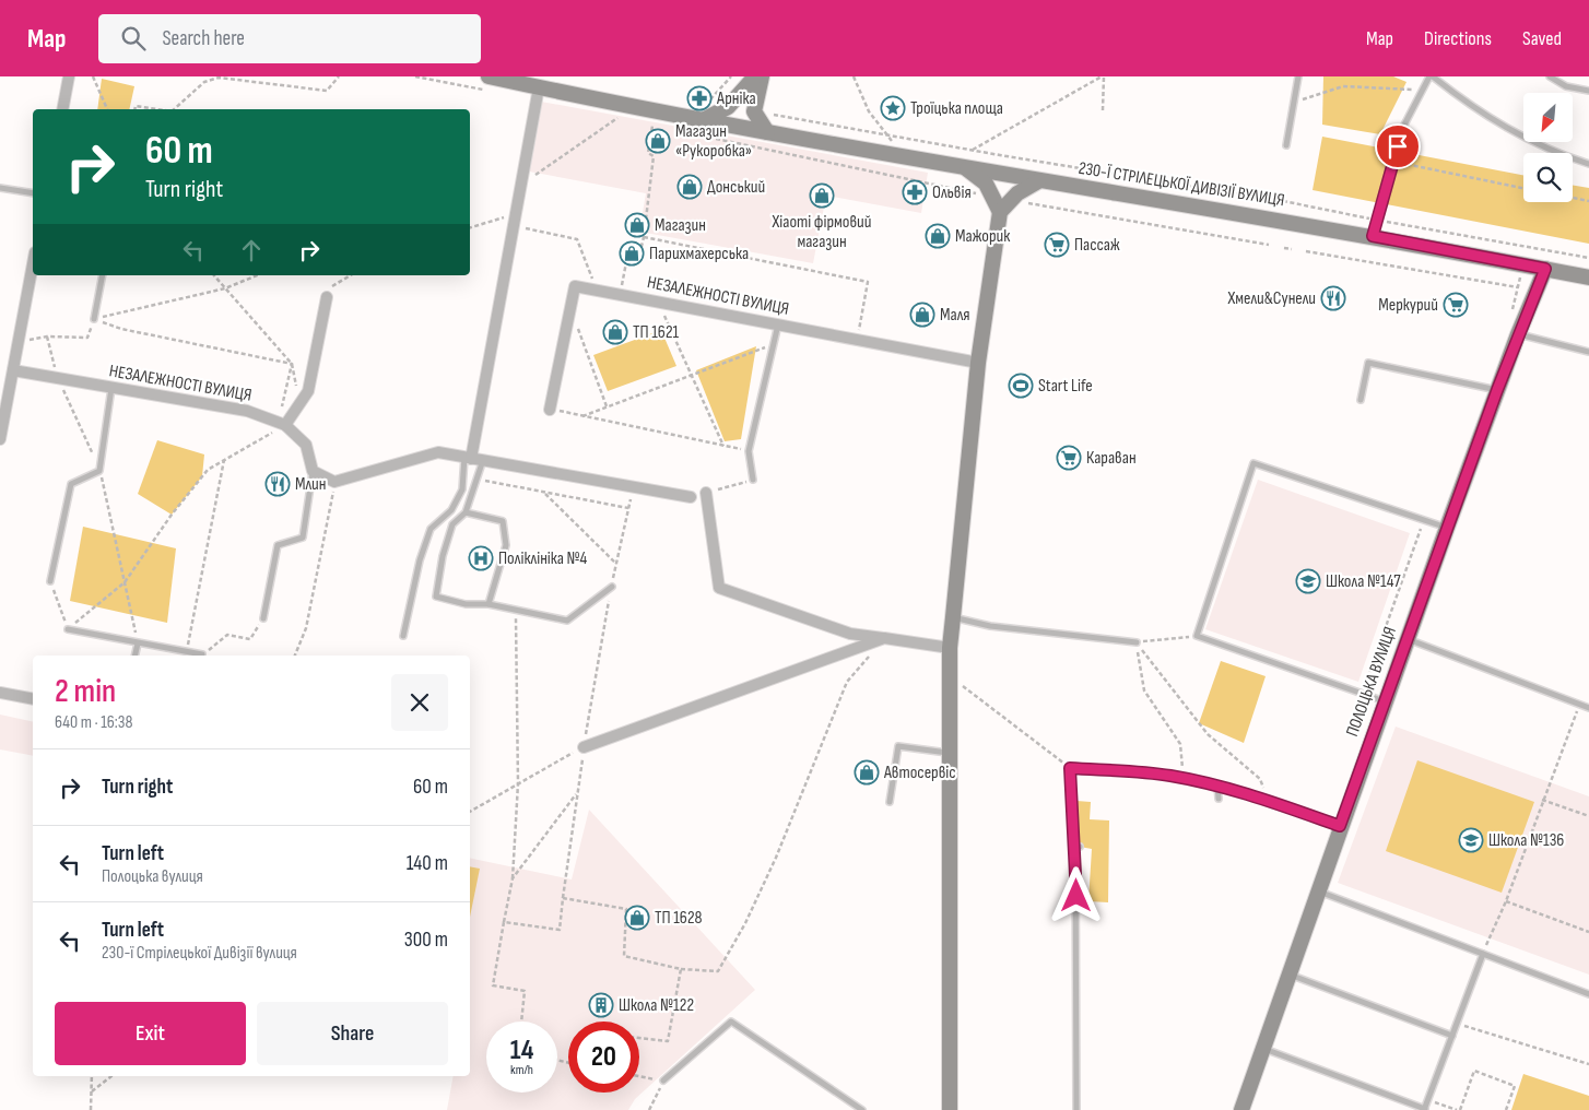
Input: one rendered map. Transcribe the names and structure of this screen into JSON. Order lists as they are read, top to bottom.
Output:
{
  "streets": {
    "street": ["230-Ї СТРІЛЕЦЬКОЇ ДИВІЗІЇ ВУЛИЦЯ", "НЕЗАЛЕЖНОСТІ ВУЛИЦЯ", "ПОЛОЦЬКА ВУЛИЦЯ"]
  },
  "crossings": [
    ["230-Ї СТРІЛЕЦЬКОЇ ДИВІЗІЇ ВУЛИЦЯ", "ПОЛОЦЬКА ВУЛИЦЯ"]
  ],
  "places": {
    "pharmacy": ["Арніка", "Ольвія"],
    "place": ["Троїцька площа"],
    "shop": [
      "Магазин «Рукоробка»",
      "Донський",
      "Xiaomi фірмовий магазин",
      "Магазин",
      "Мажорик",
      "Парихмахерська",
      "Маля",
      "ТП 1621",
      "Автосервіс",
      "ТП 1628"
    ],
    "supermarket": ["Пассаж", "Меркурий", "Караван"],
    "restaurant": ["Хмели&Сунели", "Млин"],
    "sports": ["Start Life"],
    "hospital": ["Поліклініка №4"],
    "school or university": ["Школа №147", "Школа №136"],
    "building": ["Школа №122"]
  },
  "north": "bottom left",
  "page": {
    "header": "Map",
    "search": "Search here",
    "nav": ["Map", "Directions", "Saved"],
    "turn": ["60 m", "Turn right"],
    "heading": ["2 min", "640 m · 16:38"],
    "list": [
      {
        "name": "Turn right",
        "value": "60 m"
      },
      {
        "name": "Turn left",
        "note": "Полоцька вулиця",
        "value": "140 m"
      },
      {
        "name": "Turn left",
        "note": "230-ї Стрілецької Дивізії вулиця",
        "value": "300 m"
      }
    ],
    "buttons": ["Exit", "Share"],
    "speed": "14 km/h",
    "limit": "20"
  }
}
